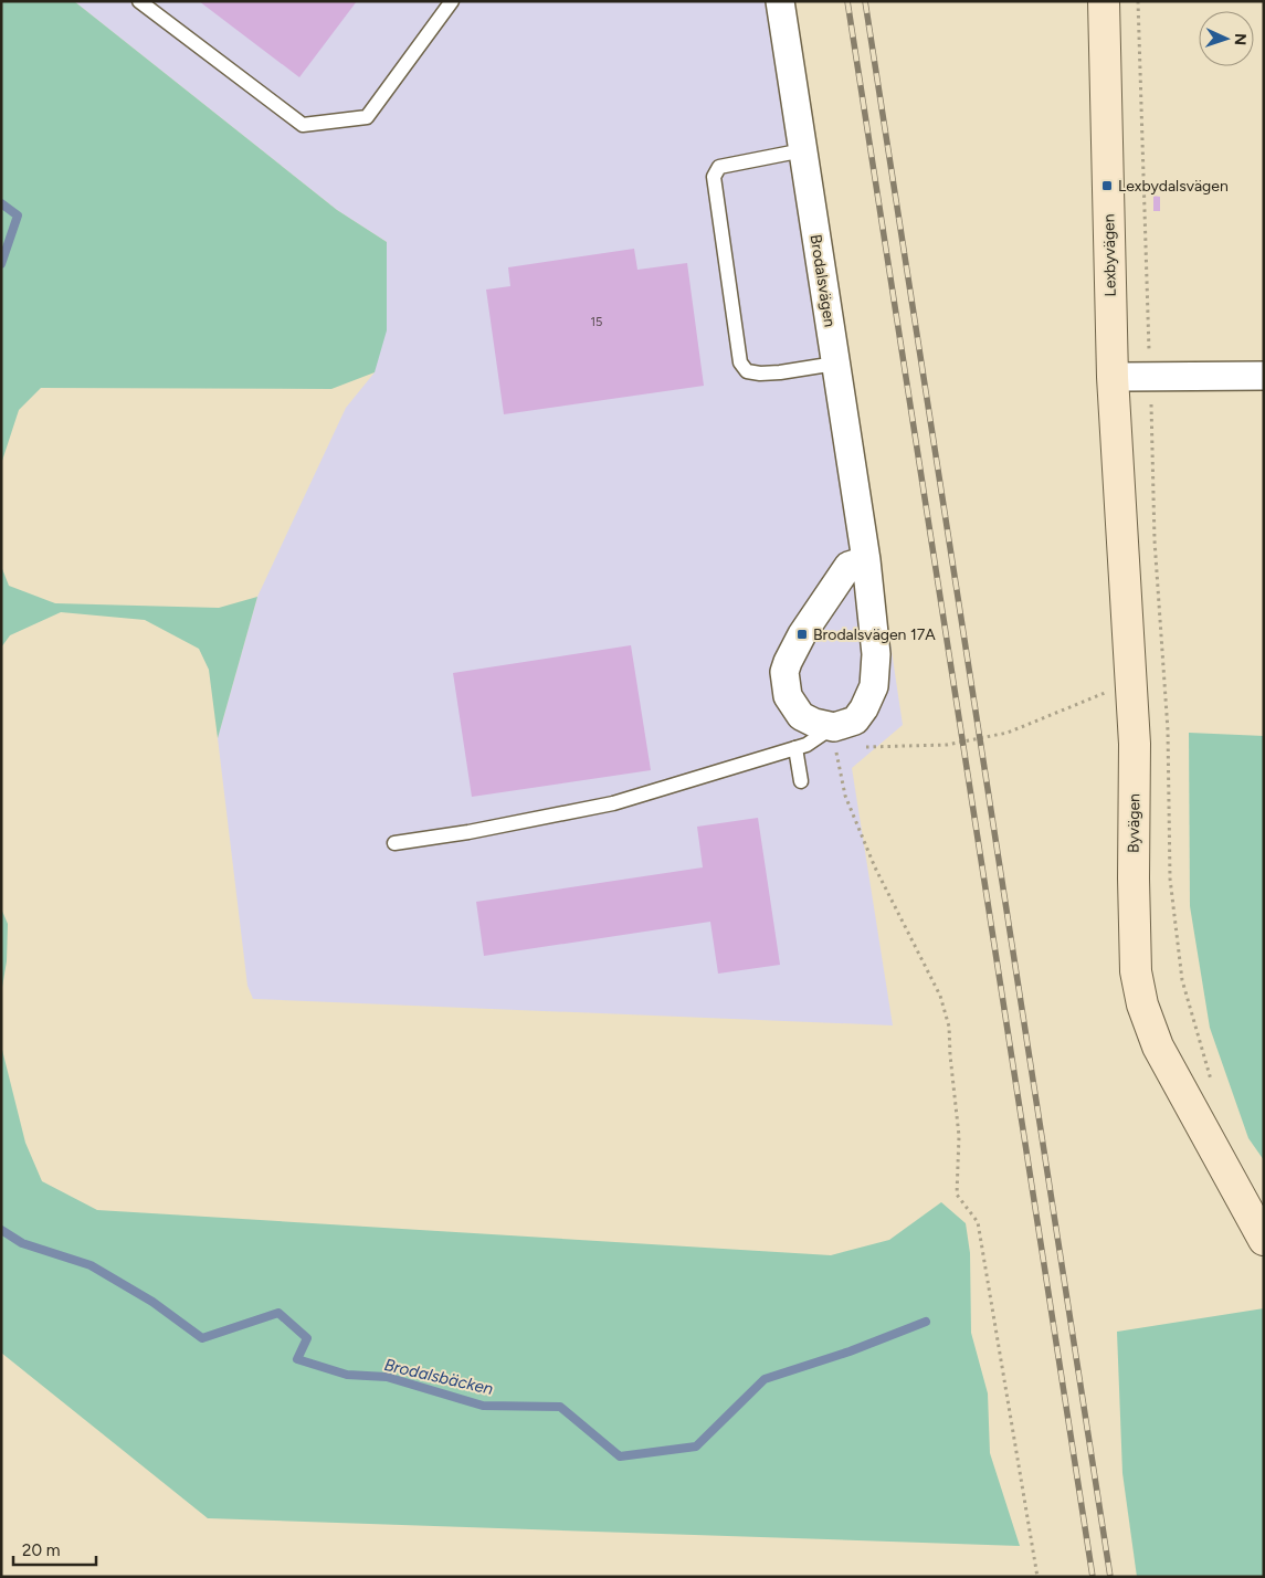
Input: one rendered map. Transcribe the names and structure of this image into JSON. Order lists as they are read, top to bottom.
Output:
{
  "streets": {
    "street": ["Lexbyvägen", "Brodalsvägen", "Byvägen"]
  },
  "crossings": [
    ["Lexbyvägen", "Byvägen"]
  ],
  "water": ["Brodalsbäcken"],
  "places": {
    "transit": ["Lexbydalsvägen", "Brodalsvägen 17A"]
  },
  "house_numbers": ["15"],
  "scale_bar": "20 m",
  "north": "right"
}
